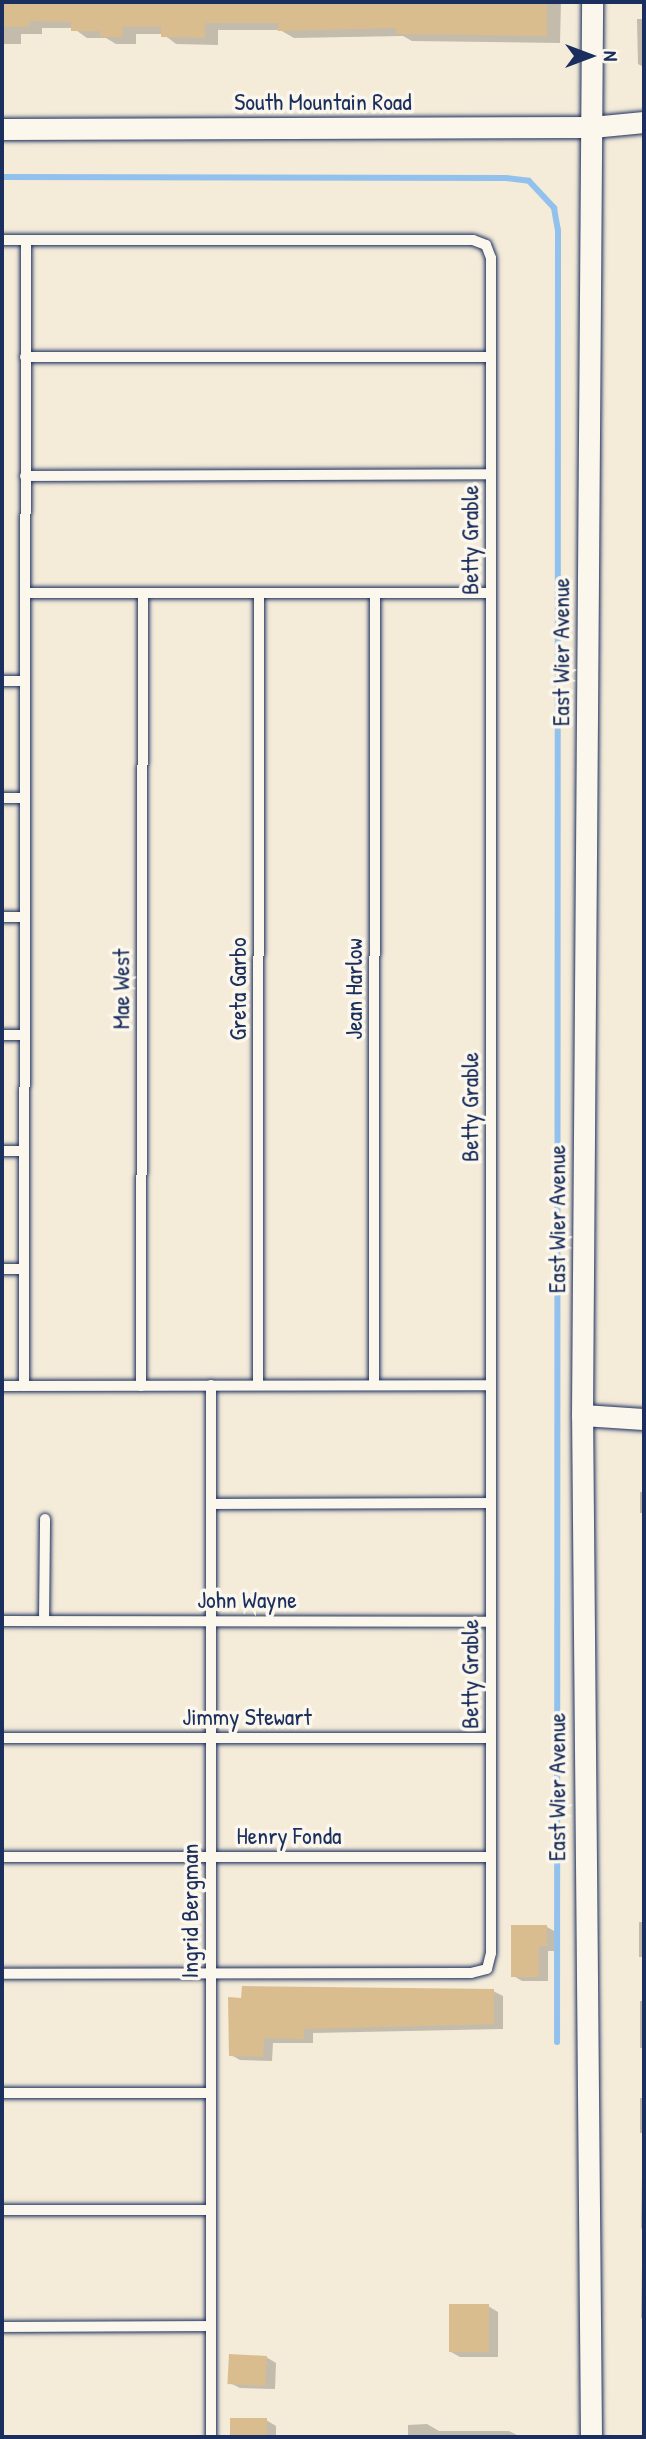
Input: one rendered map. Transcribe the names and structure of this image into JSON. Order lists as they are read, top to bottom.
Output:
{
  "streets": {
    "street": ["South Mountain Road", "East Wier Avenue"],
    "lane": [
      "Betty Grable",
      "Mae West",
      "Greta Garbo",
      "Jean Harlow",
      "John Wayne",
      "Jimmy Stewart",
      "Henry Fonda",
      "Ingrid Bergman"
    ]
  },
  "crossings": [
    ["South Mountain Road", "East Wier Avenue"],
    ["Betty Grable", "John Wayne"],
    ["Betty Grable", "Jimmy Stewart"],
    ["Betty Grable", "Henry Fonda"],
    ["Betty Grable", "Ingrid Bergman"],
    ["John Wayne", "Ingrid Bergman"],
    ["Jimmy Stewart", "Ingrid Bergman"],
    ["Henry Fonda", "Ingrid Bergman"]
  ],
  "north": "right"
}
